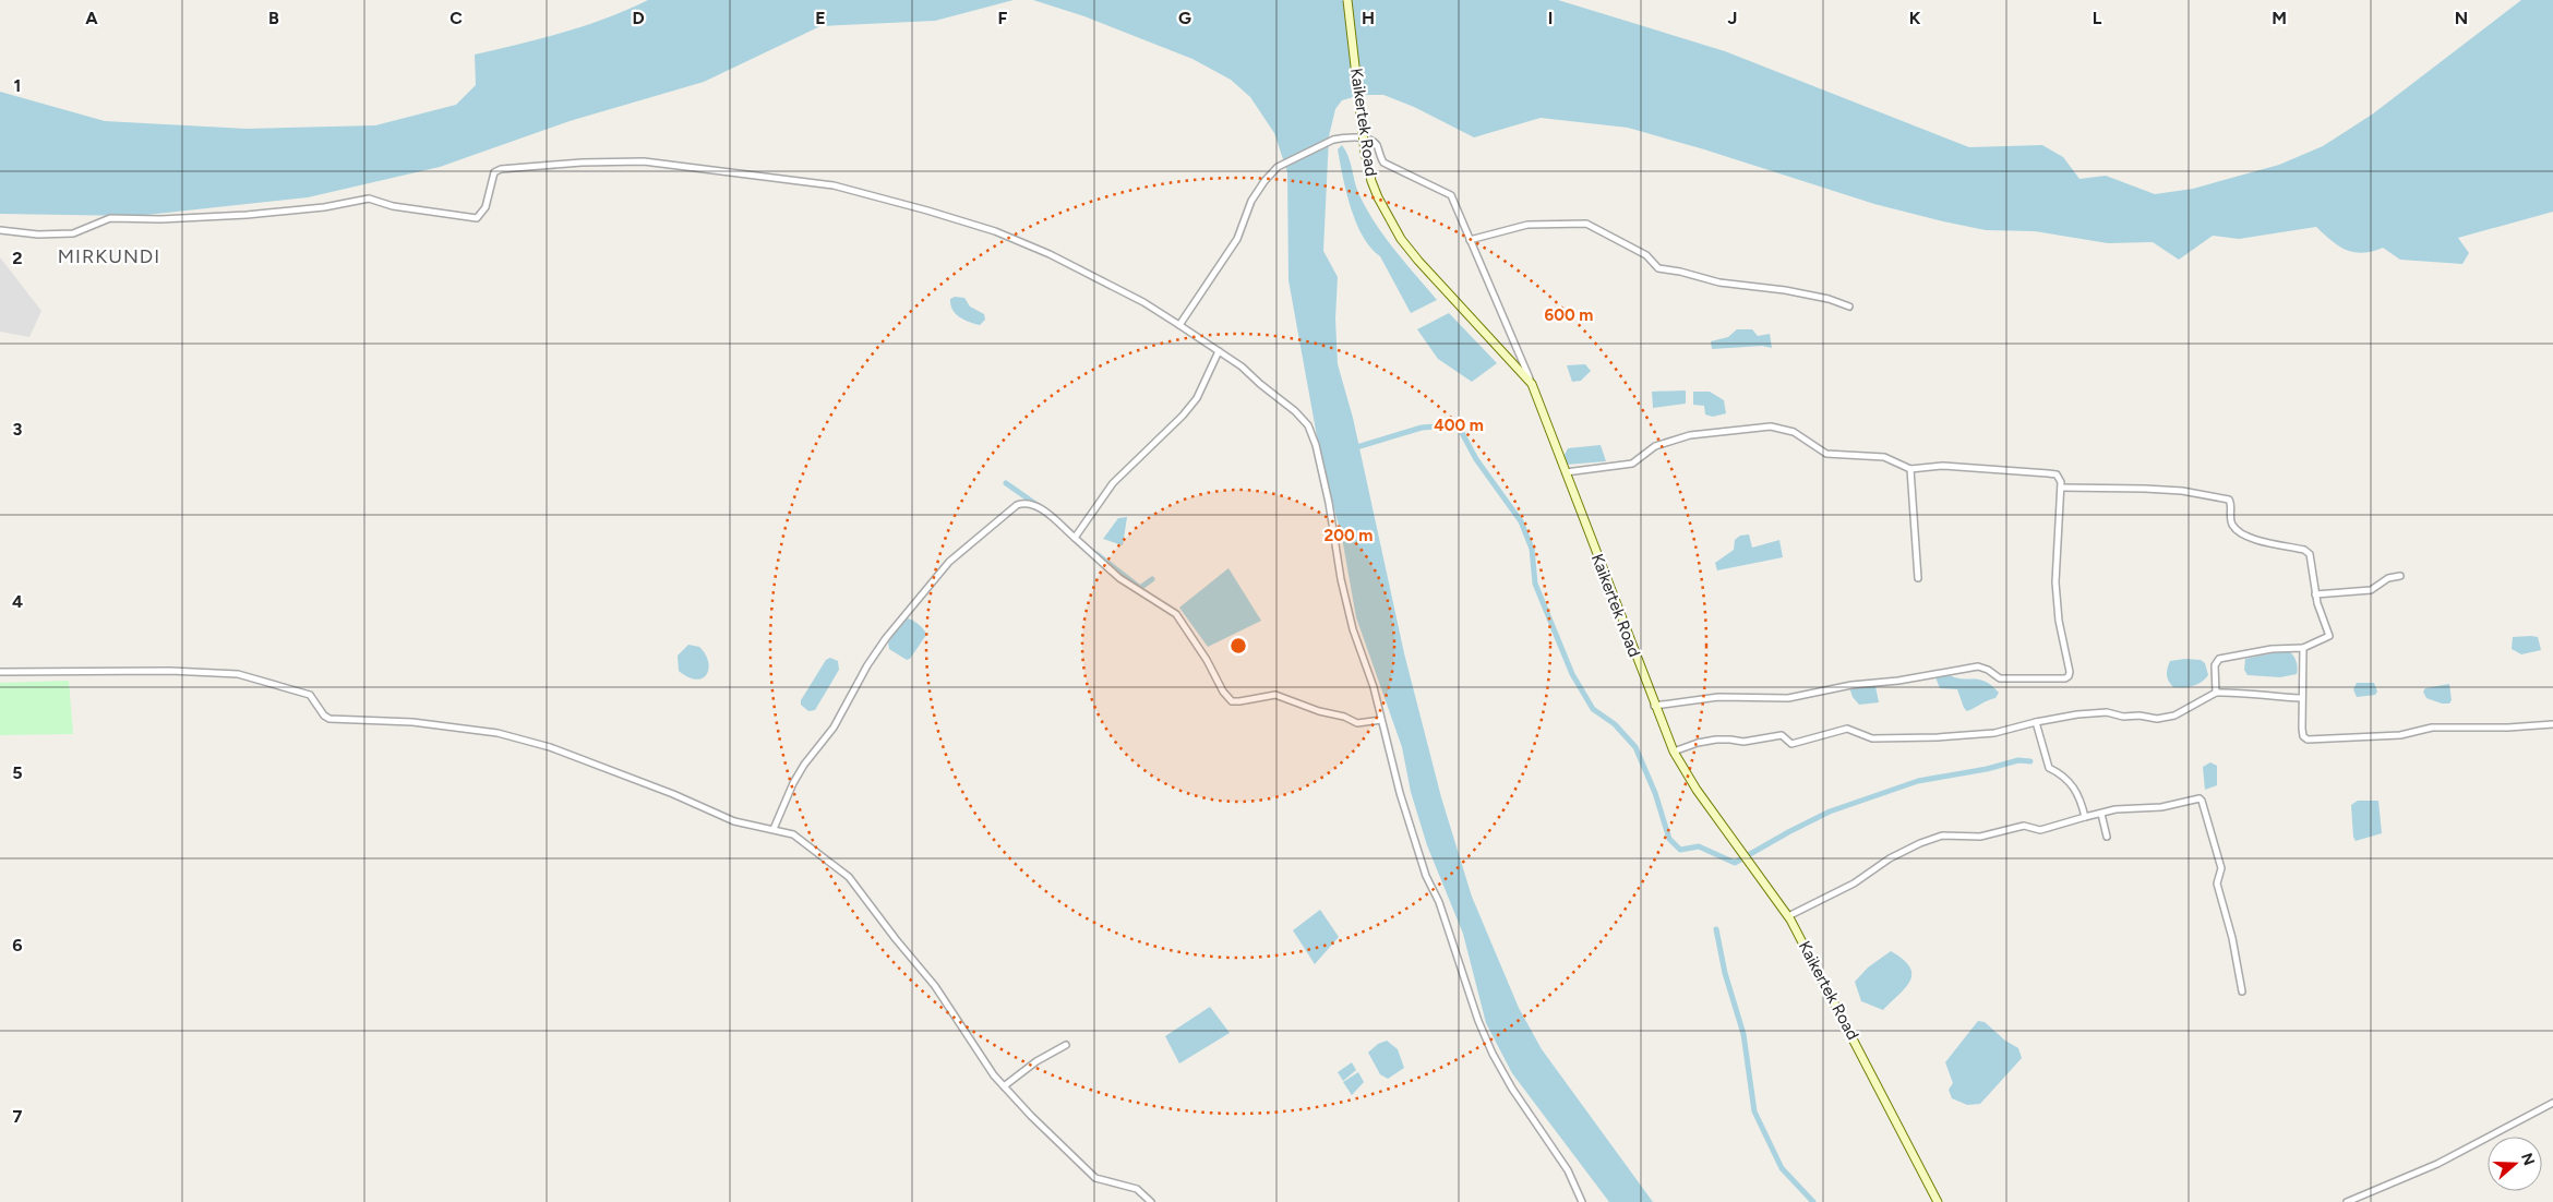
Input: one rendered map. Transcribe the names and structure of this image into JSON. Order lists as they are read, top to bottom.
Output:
{
  "streets": {
    "main road": ["Kaikertek Road"]
  },
  "districts": ["MIRKUNDI"],
  "north": "right",
  "grid": {
    "columns": [
      "A",
      "B",
      "C",
      "D",
      "E",
      "F",
      "G",
      "H",
      "I",
      "J",
      "K",
      "L",
      "M",
      "N"
    ],
    "rows": [
      "1",
      "2",
      "3",
      "4",
      "5",
      "6",
      "7"
    ]
  },
  "rings": ["600 m", "400 m", "200 m"]
}
